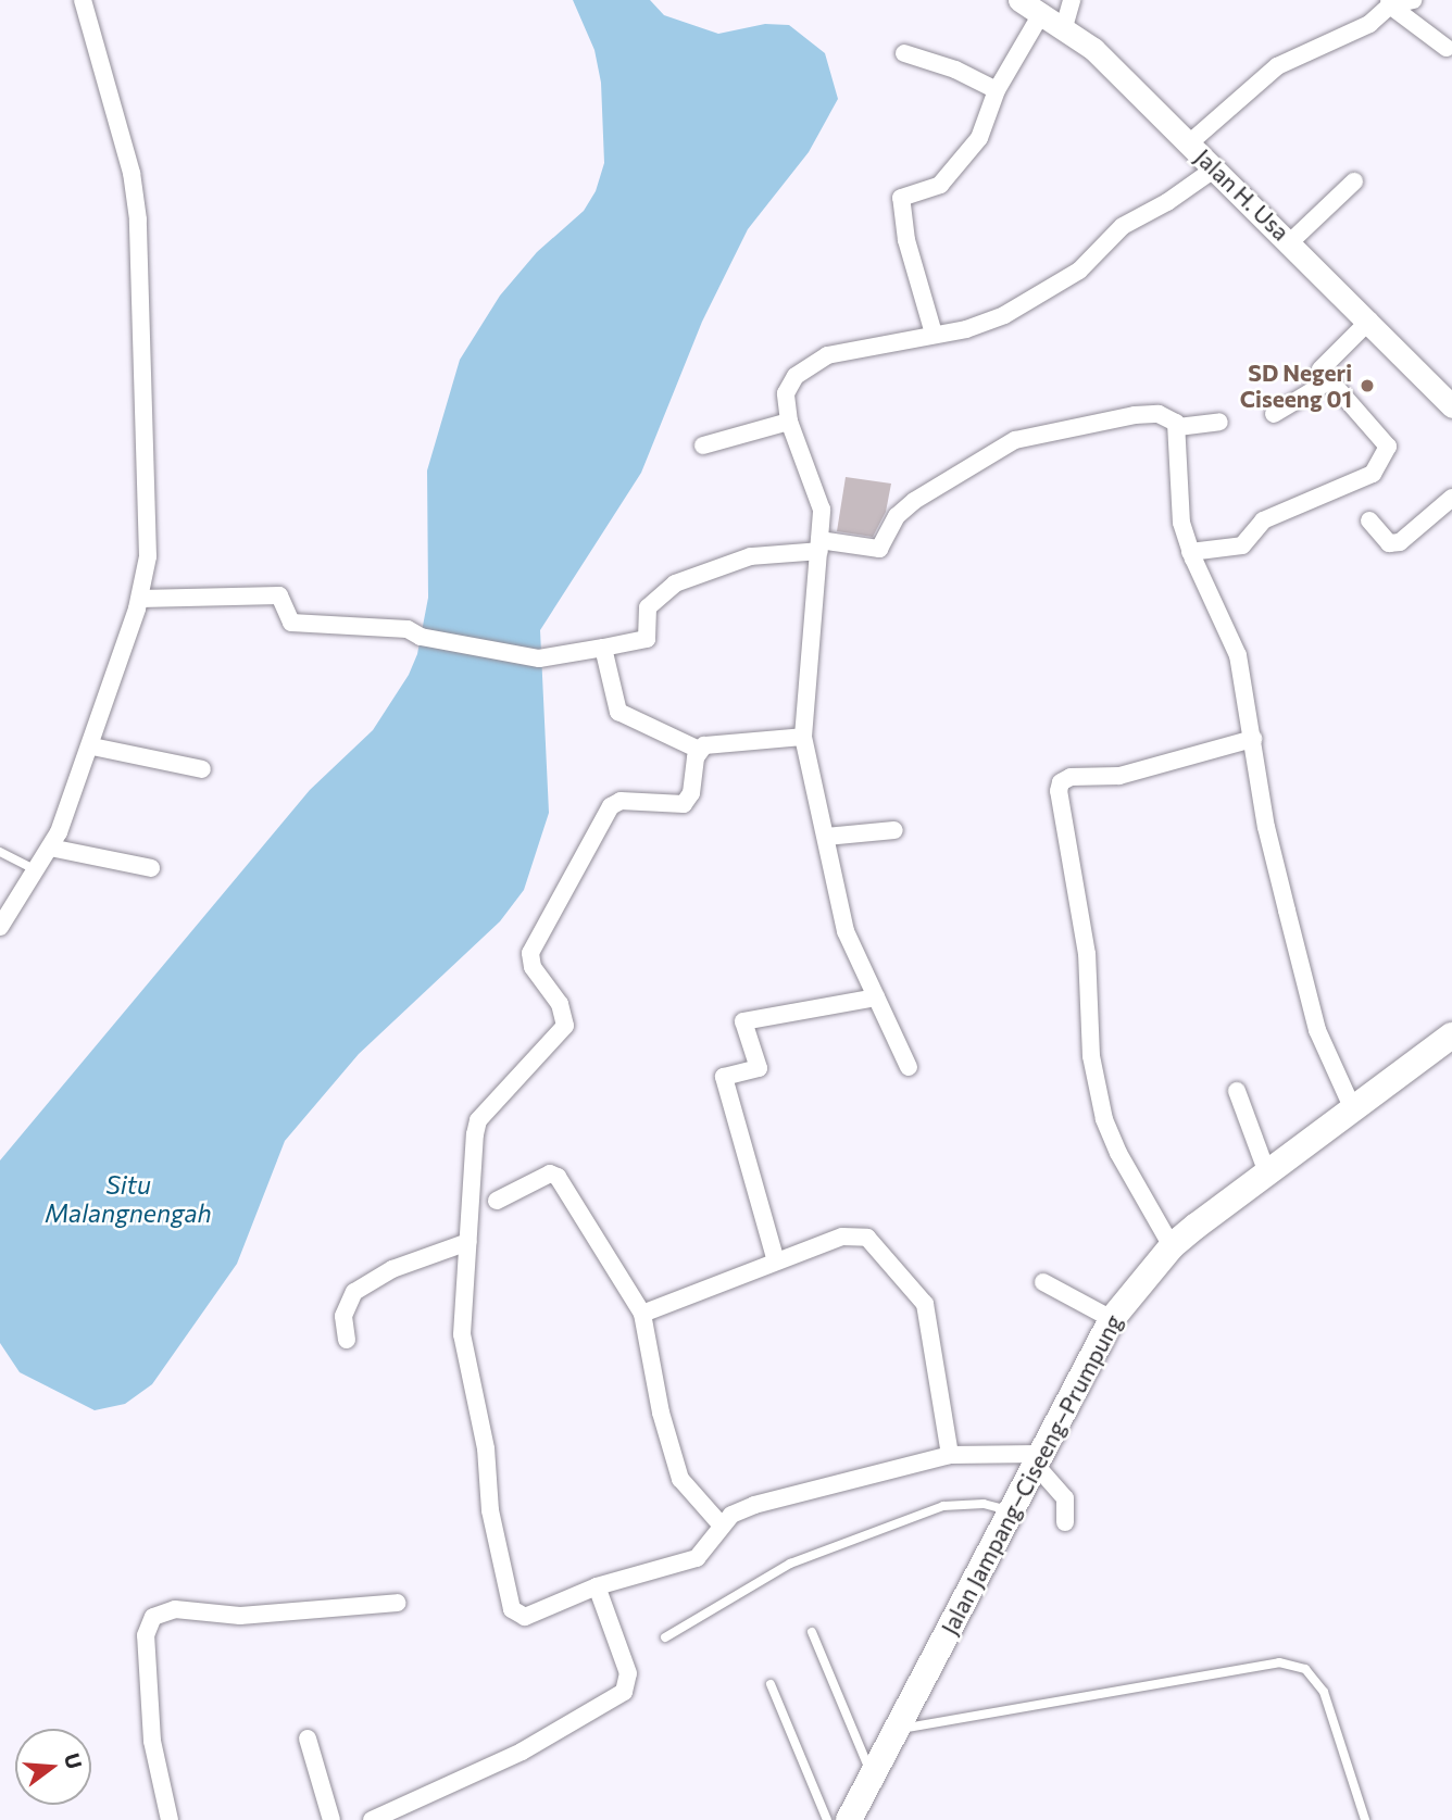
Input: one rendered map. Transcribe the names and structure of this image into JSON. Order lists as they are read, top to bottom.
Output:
{
  "streets": {
    "main road": ["Jalan Jampang–Ciseeng–Prumpung"],
    "street": ["Jalan H. Usa"]
  },
  "water": ["Situ Malangnengah"],
  "places": ["SD Negeri Ciseeng 01"],
  "north": "right"
}
